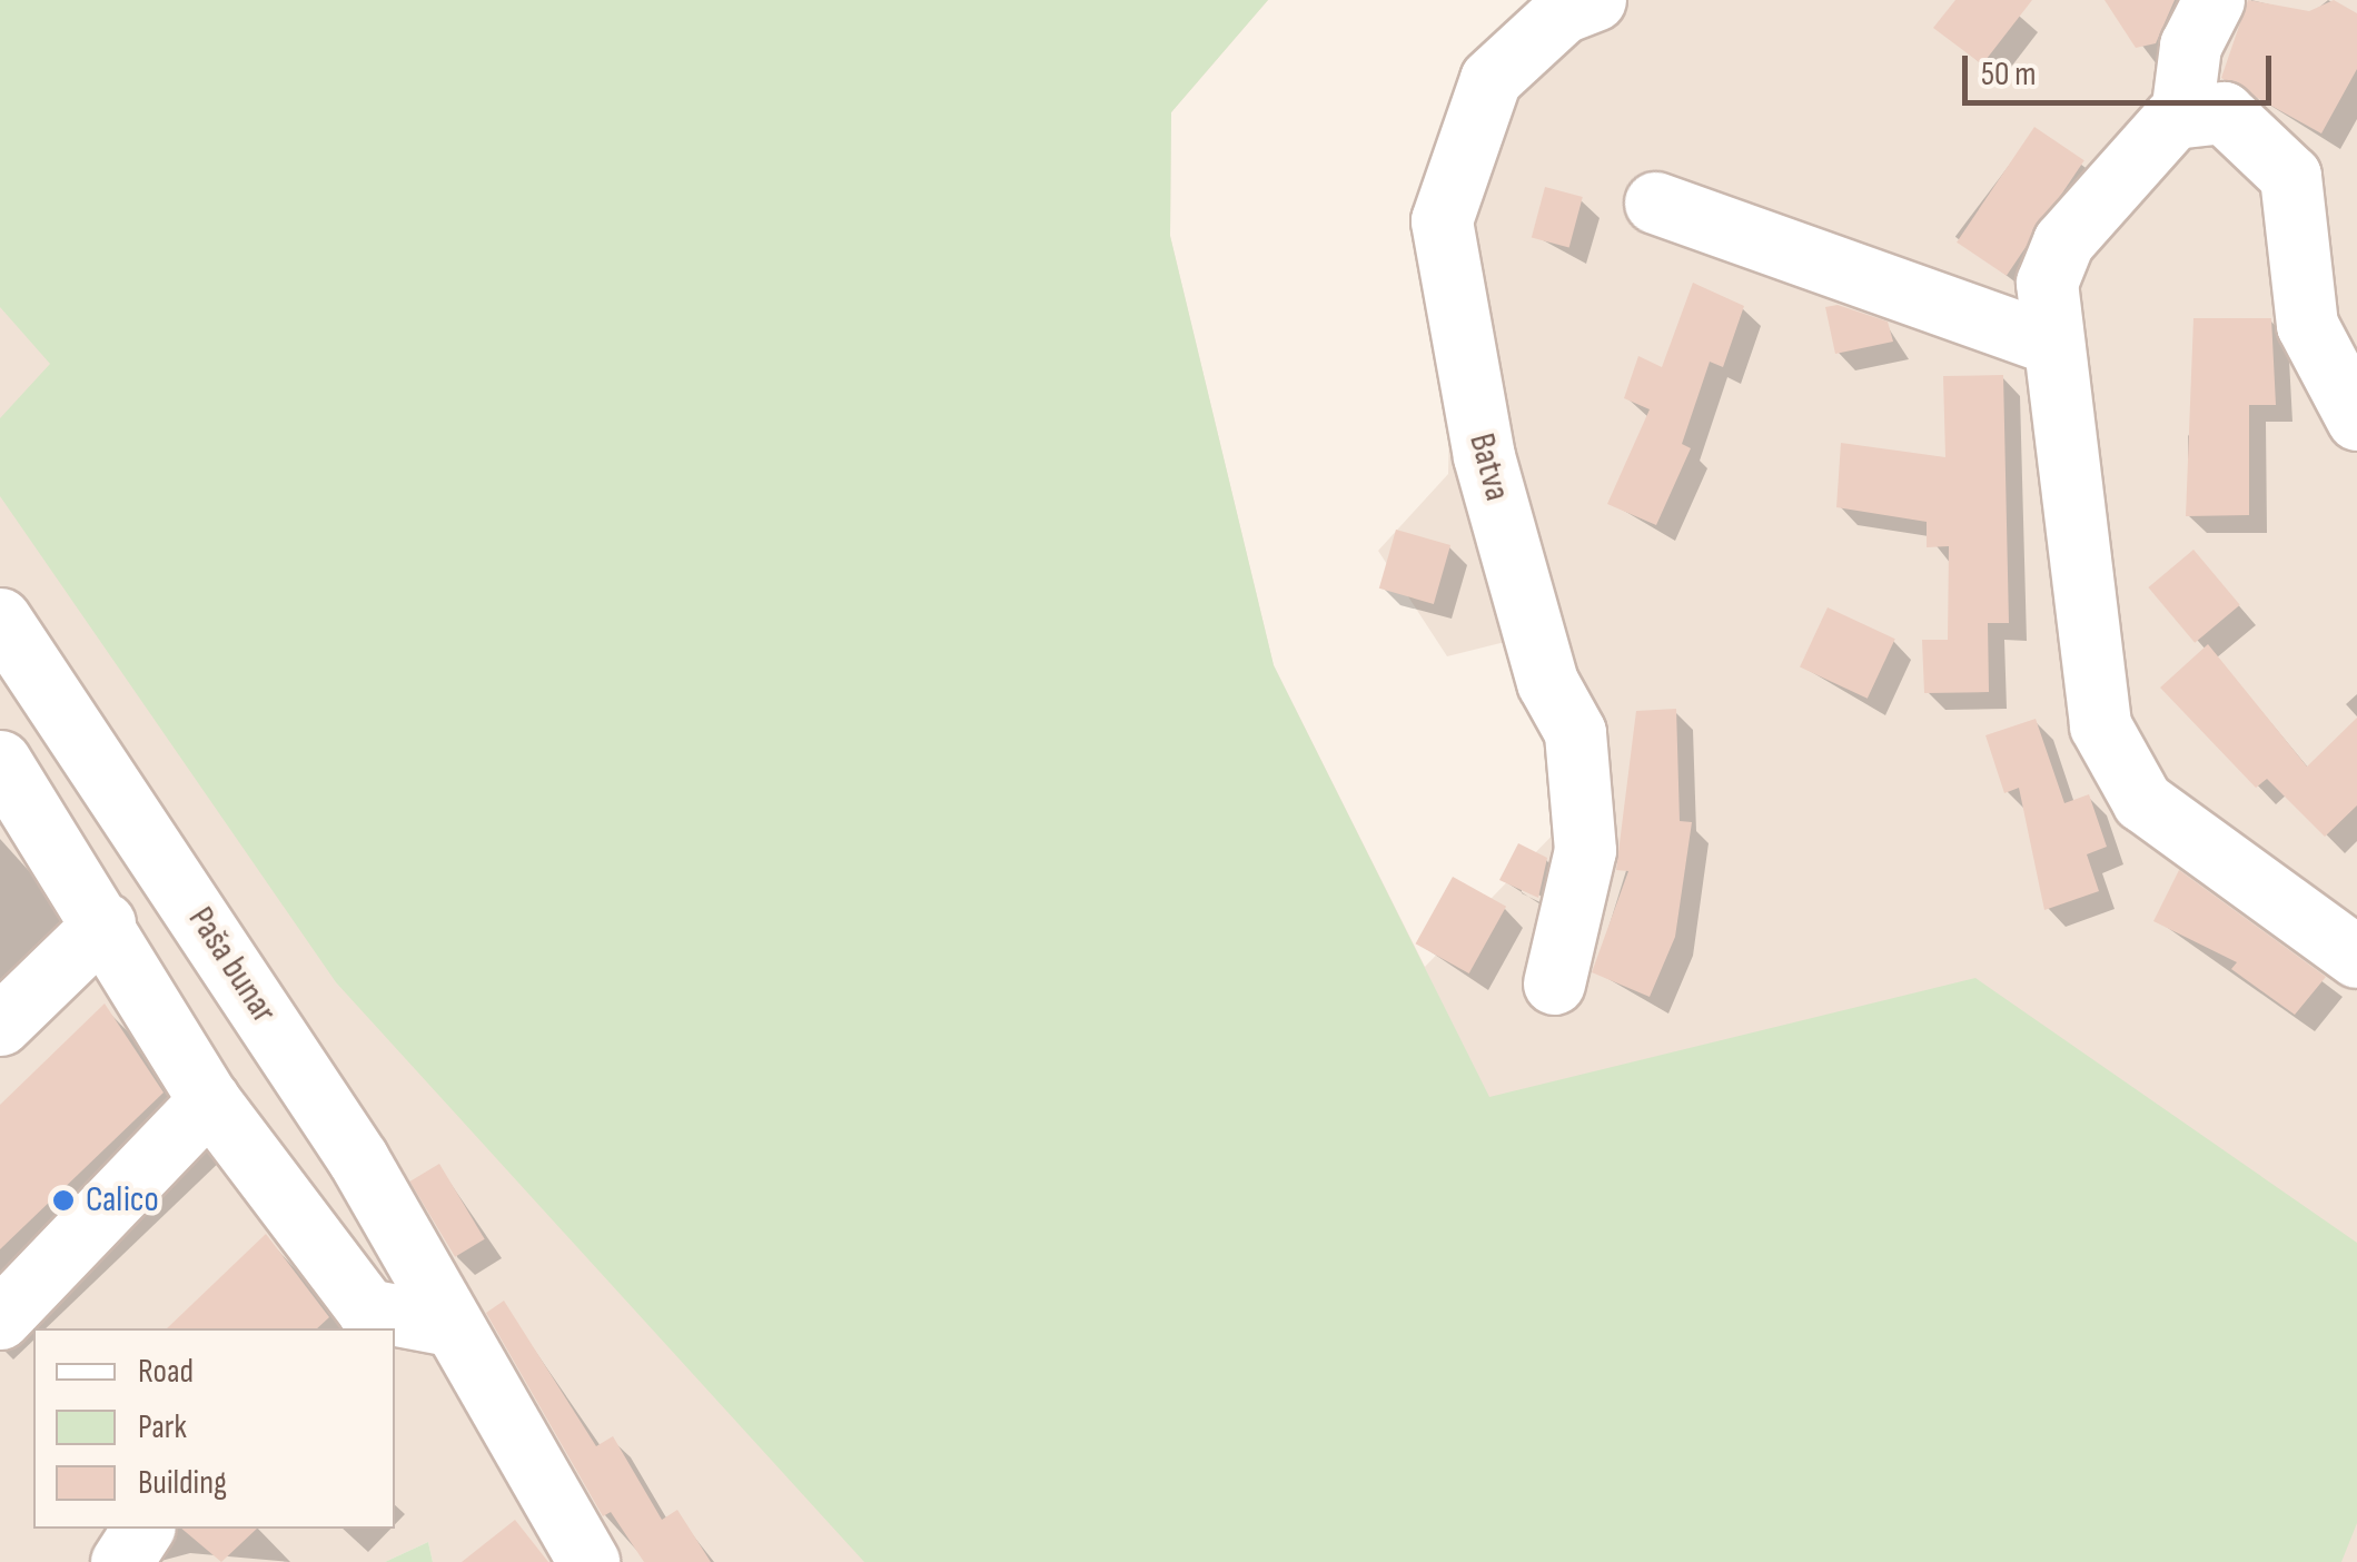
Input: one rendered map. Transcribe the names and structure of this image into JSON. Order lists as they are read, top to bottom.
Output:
{
  "streets": {
    "street": ["Batva", "Paša bunar"]
  },
  "places": ["Calico"],
  "legend": ["Road", "Park", "Building"],
  "scale_bar": "50 m"
}
